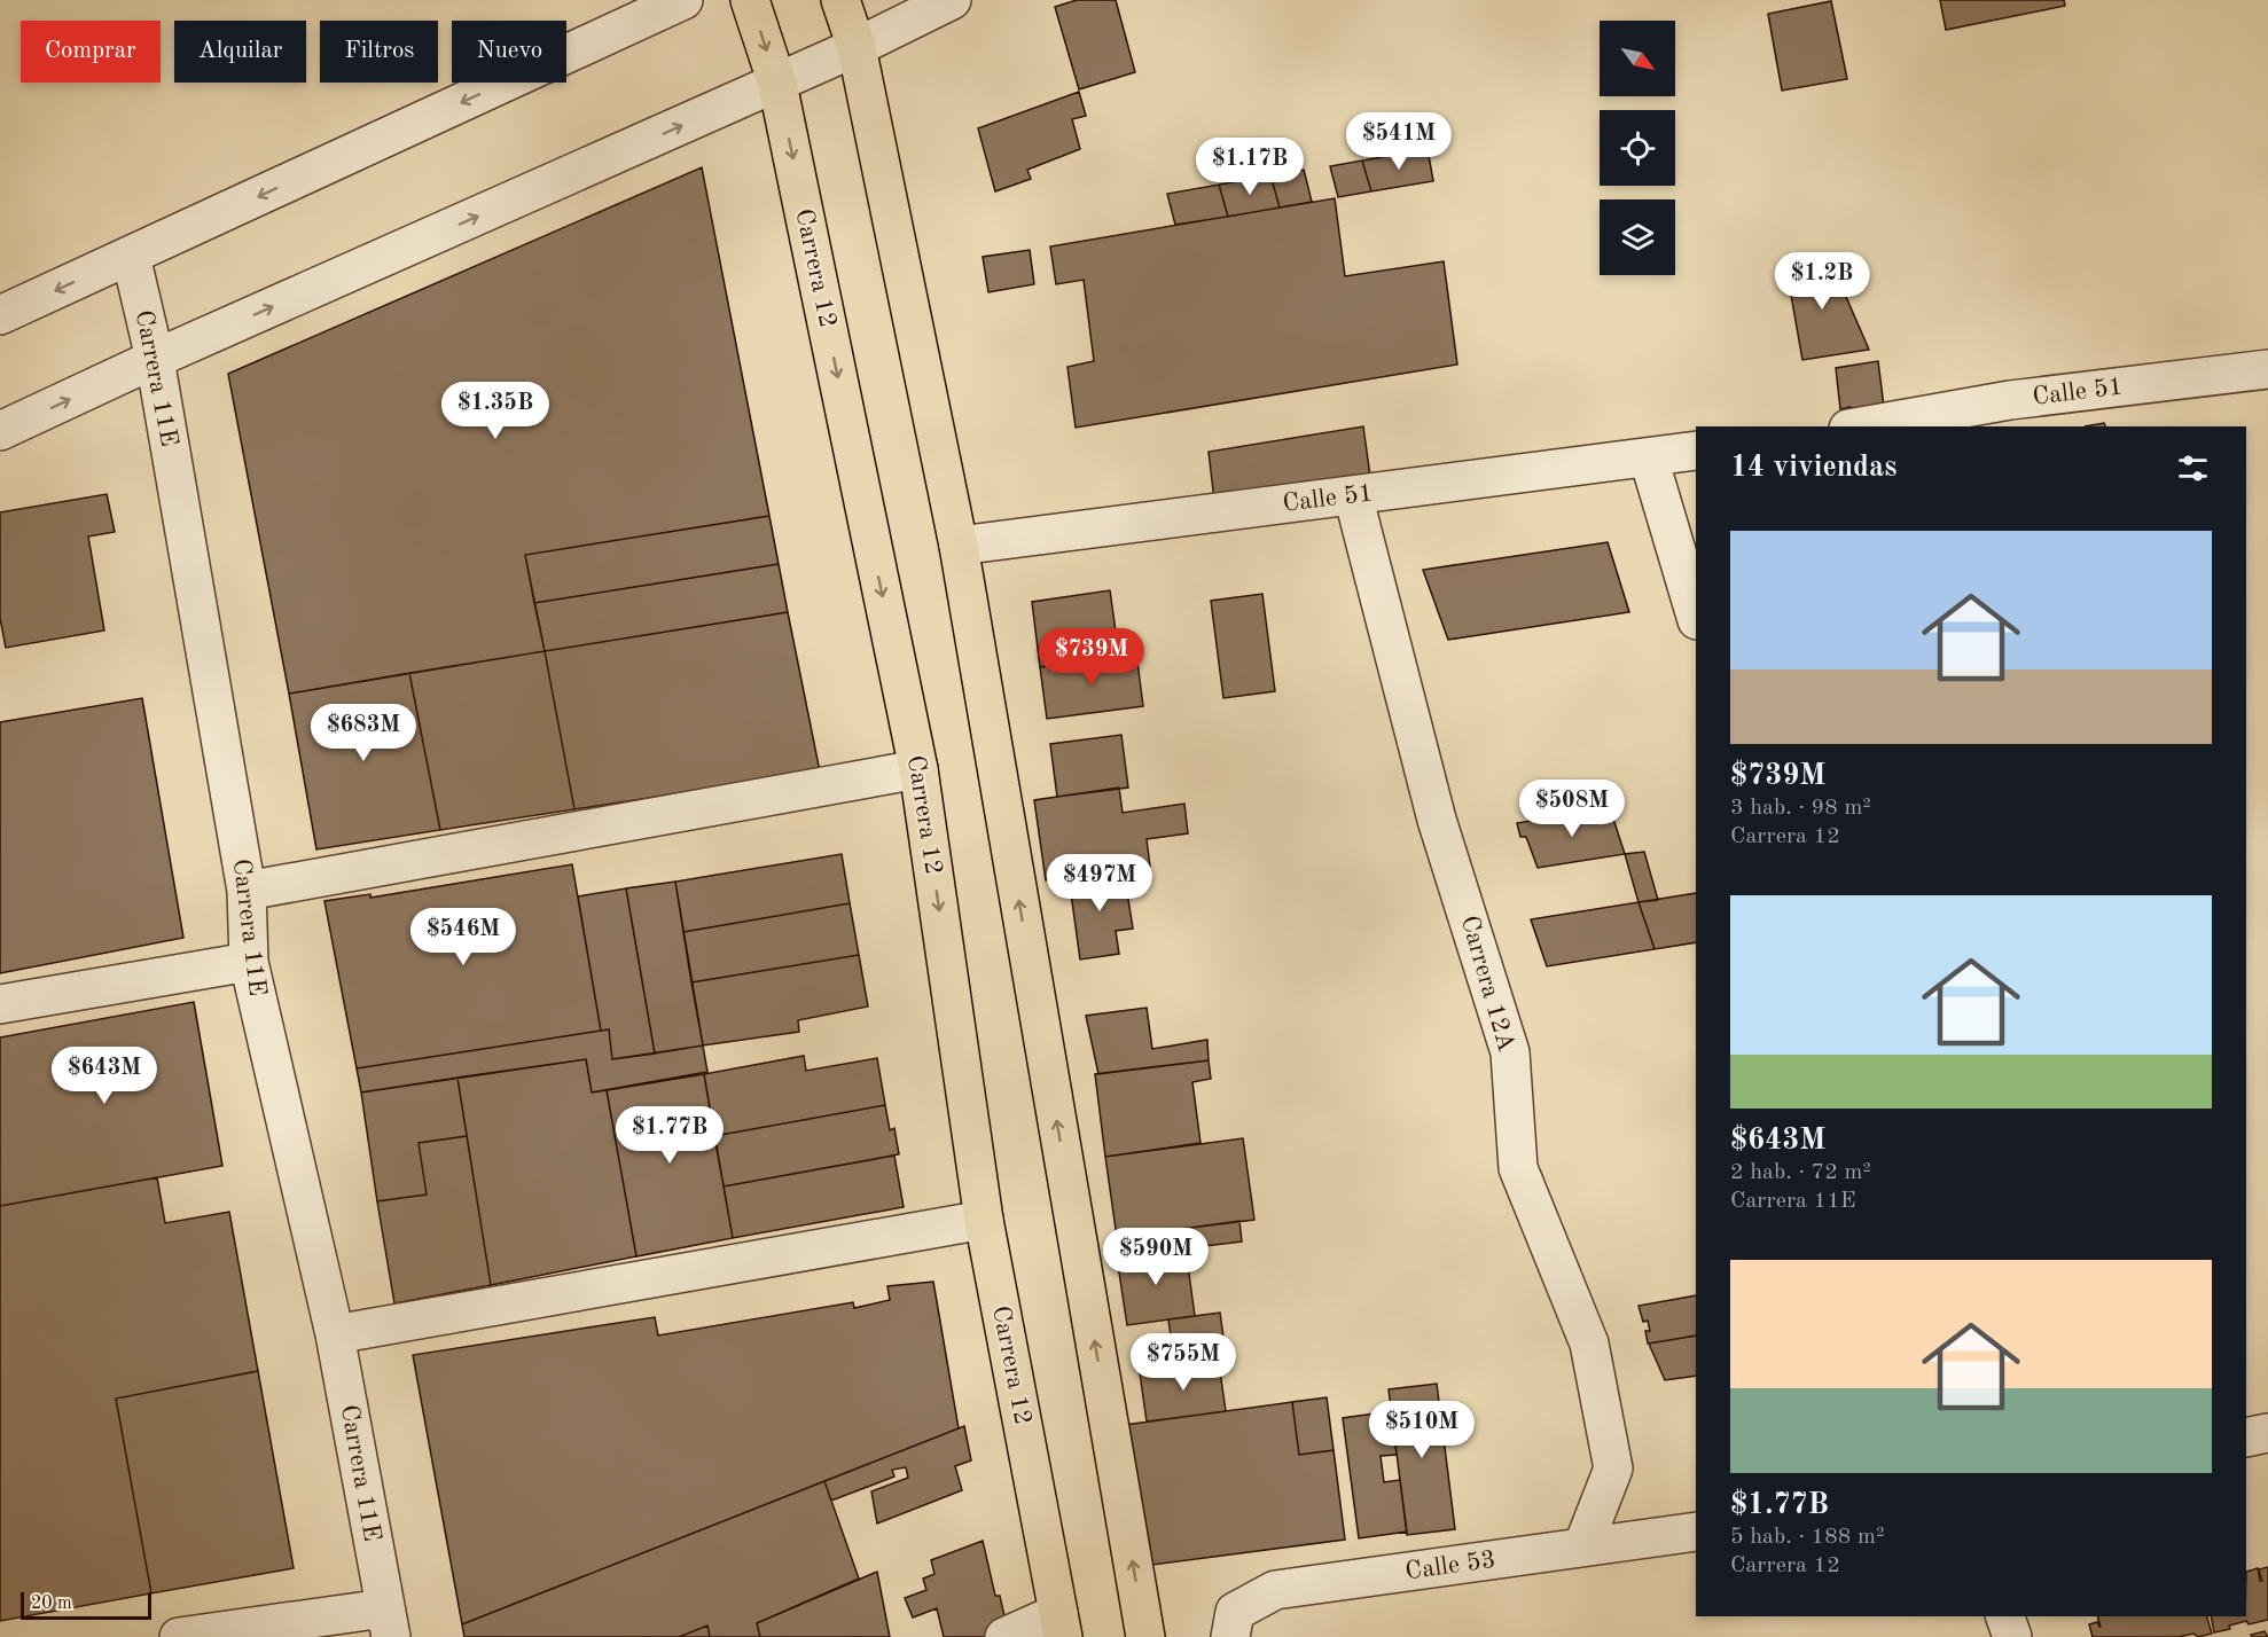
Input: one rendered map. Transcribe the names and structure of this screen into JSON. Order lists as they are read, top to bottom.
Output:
{
  "streets": {
    "main road": ["Carrera 12"],
    "street": [
      "Carrera 11E",
      "Calle 51",
      "Carrera 12A",
      "Calle 53"
    ]
  },
  "crossings": [
    ["Calle 51", "Carrera 12A"],
    ["Carrera 12A", "Calle 53"]
  ],
  "scale_bar": "20 m",
  "north": "bottom right",
  "page": {
    "chip": [
      "Comprar",
      "Alquilar",
      "Filtros",
      "Nuevo"
    ],
    "price": [
      "$541M",
      "$1.17B",
      "$1.2B",
      "$1.35B",
      "$739M",
      "$683M",
      "$508M",
      "$497M",
      "$546M",
      "$643M",
      "$1.77B",
      "$590M",
      "$755M",
      "$510M"
    ],
    "heading": "14 viviendas",
    "list": [
      {
        "name": "$739M",
        "note": "3 hab. · 98 m² · Carrera 12"
      },
      {
        "name": "$643M",
        "note": "2 hab. · 72 m² · Carrera 11E"
      },
      {
        "name": "$1.77B",
        "note": "5 hab. · 188 m² · Carrera 12"
      }
    ],
    "scale": "20 m"
  }
}
